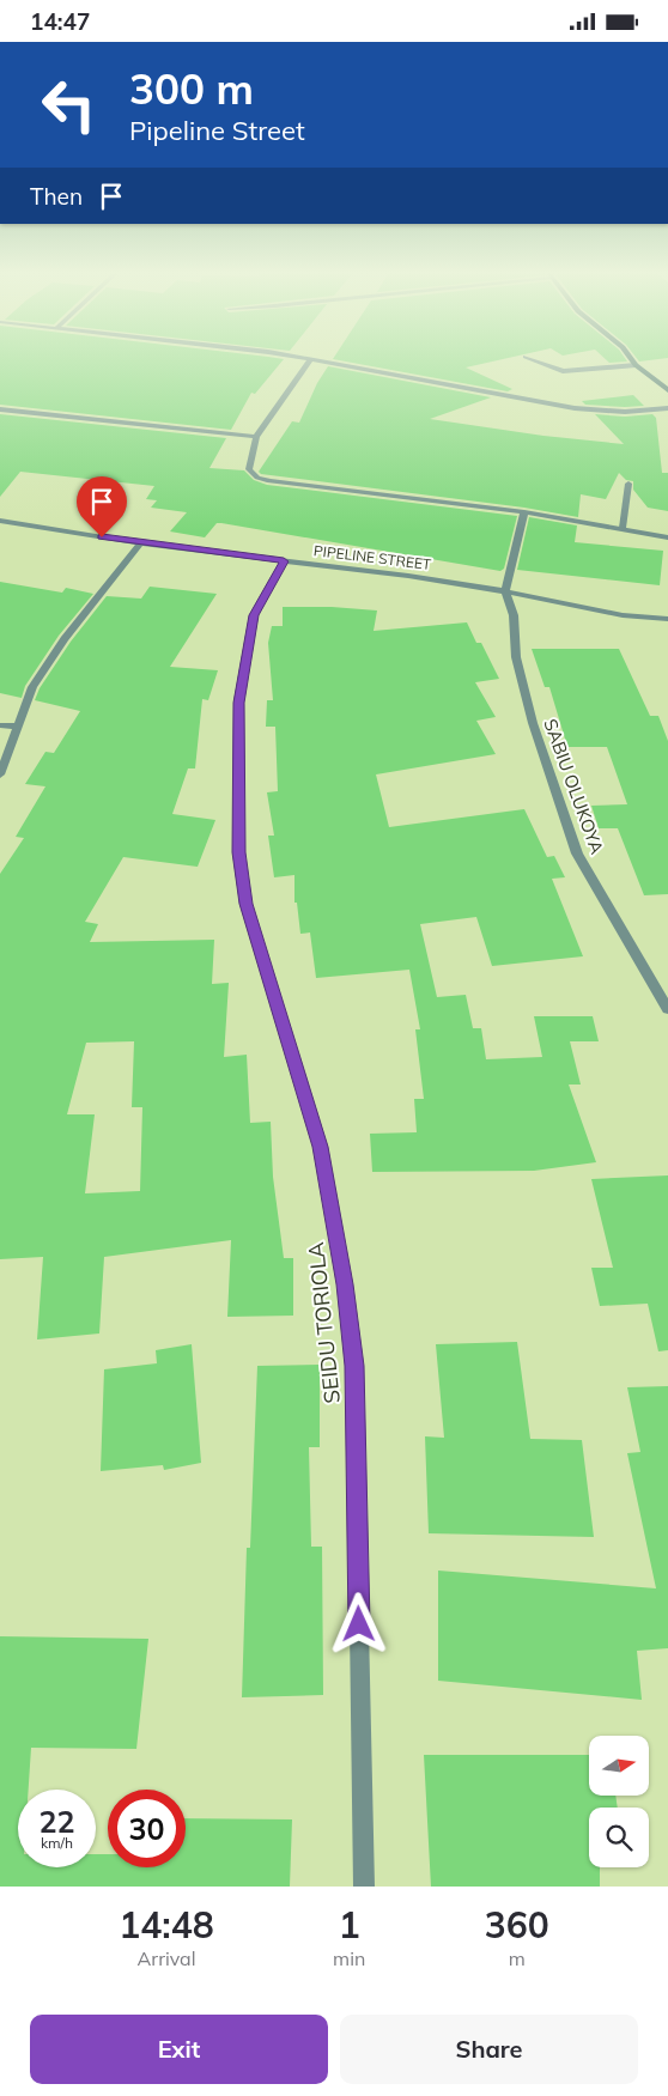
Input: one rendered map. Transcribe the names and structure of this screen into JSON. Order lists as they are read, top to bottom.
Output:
{
  "streets": {
    "street": ["PIPELINE STREET", "SABIU OLUKOYA", "SEIDU TORIOLA"]
  },
  "crossings": [
    ["PIPELINE STREET", "SABIU OLUKOYA"],
    ["PIPELINE STREET", "SEIDU TORIOLA"]
  ],
  "north": "right",
  "page": {
    "status": "14:47",
    "turn": ["300 m", "Pipeline Street"],
    "then": "Then",
    "speed": "22 km/h",
    "limit": "30",
    "eta": [
      "14:48",
      "Arrival",
      "1",
      "min",
      "360",
      "m"
    ],
    "buttons": ["Exit", "Share"]
  }
}
